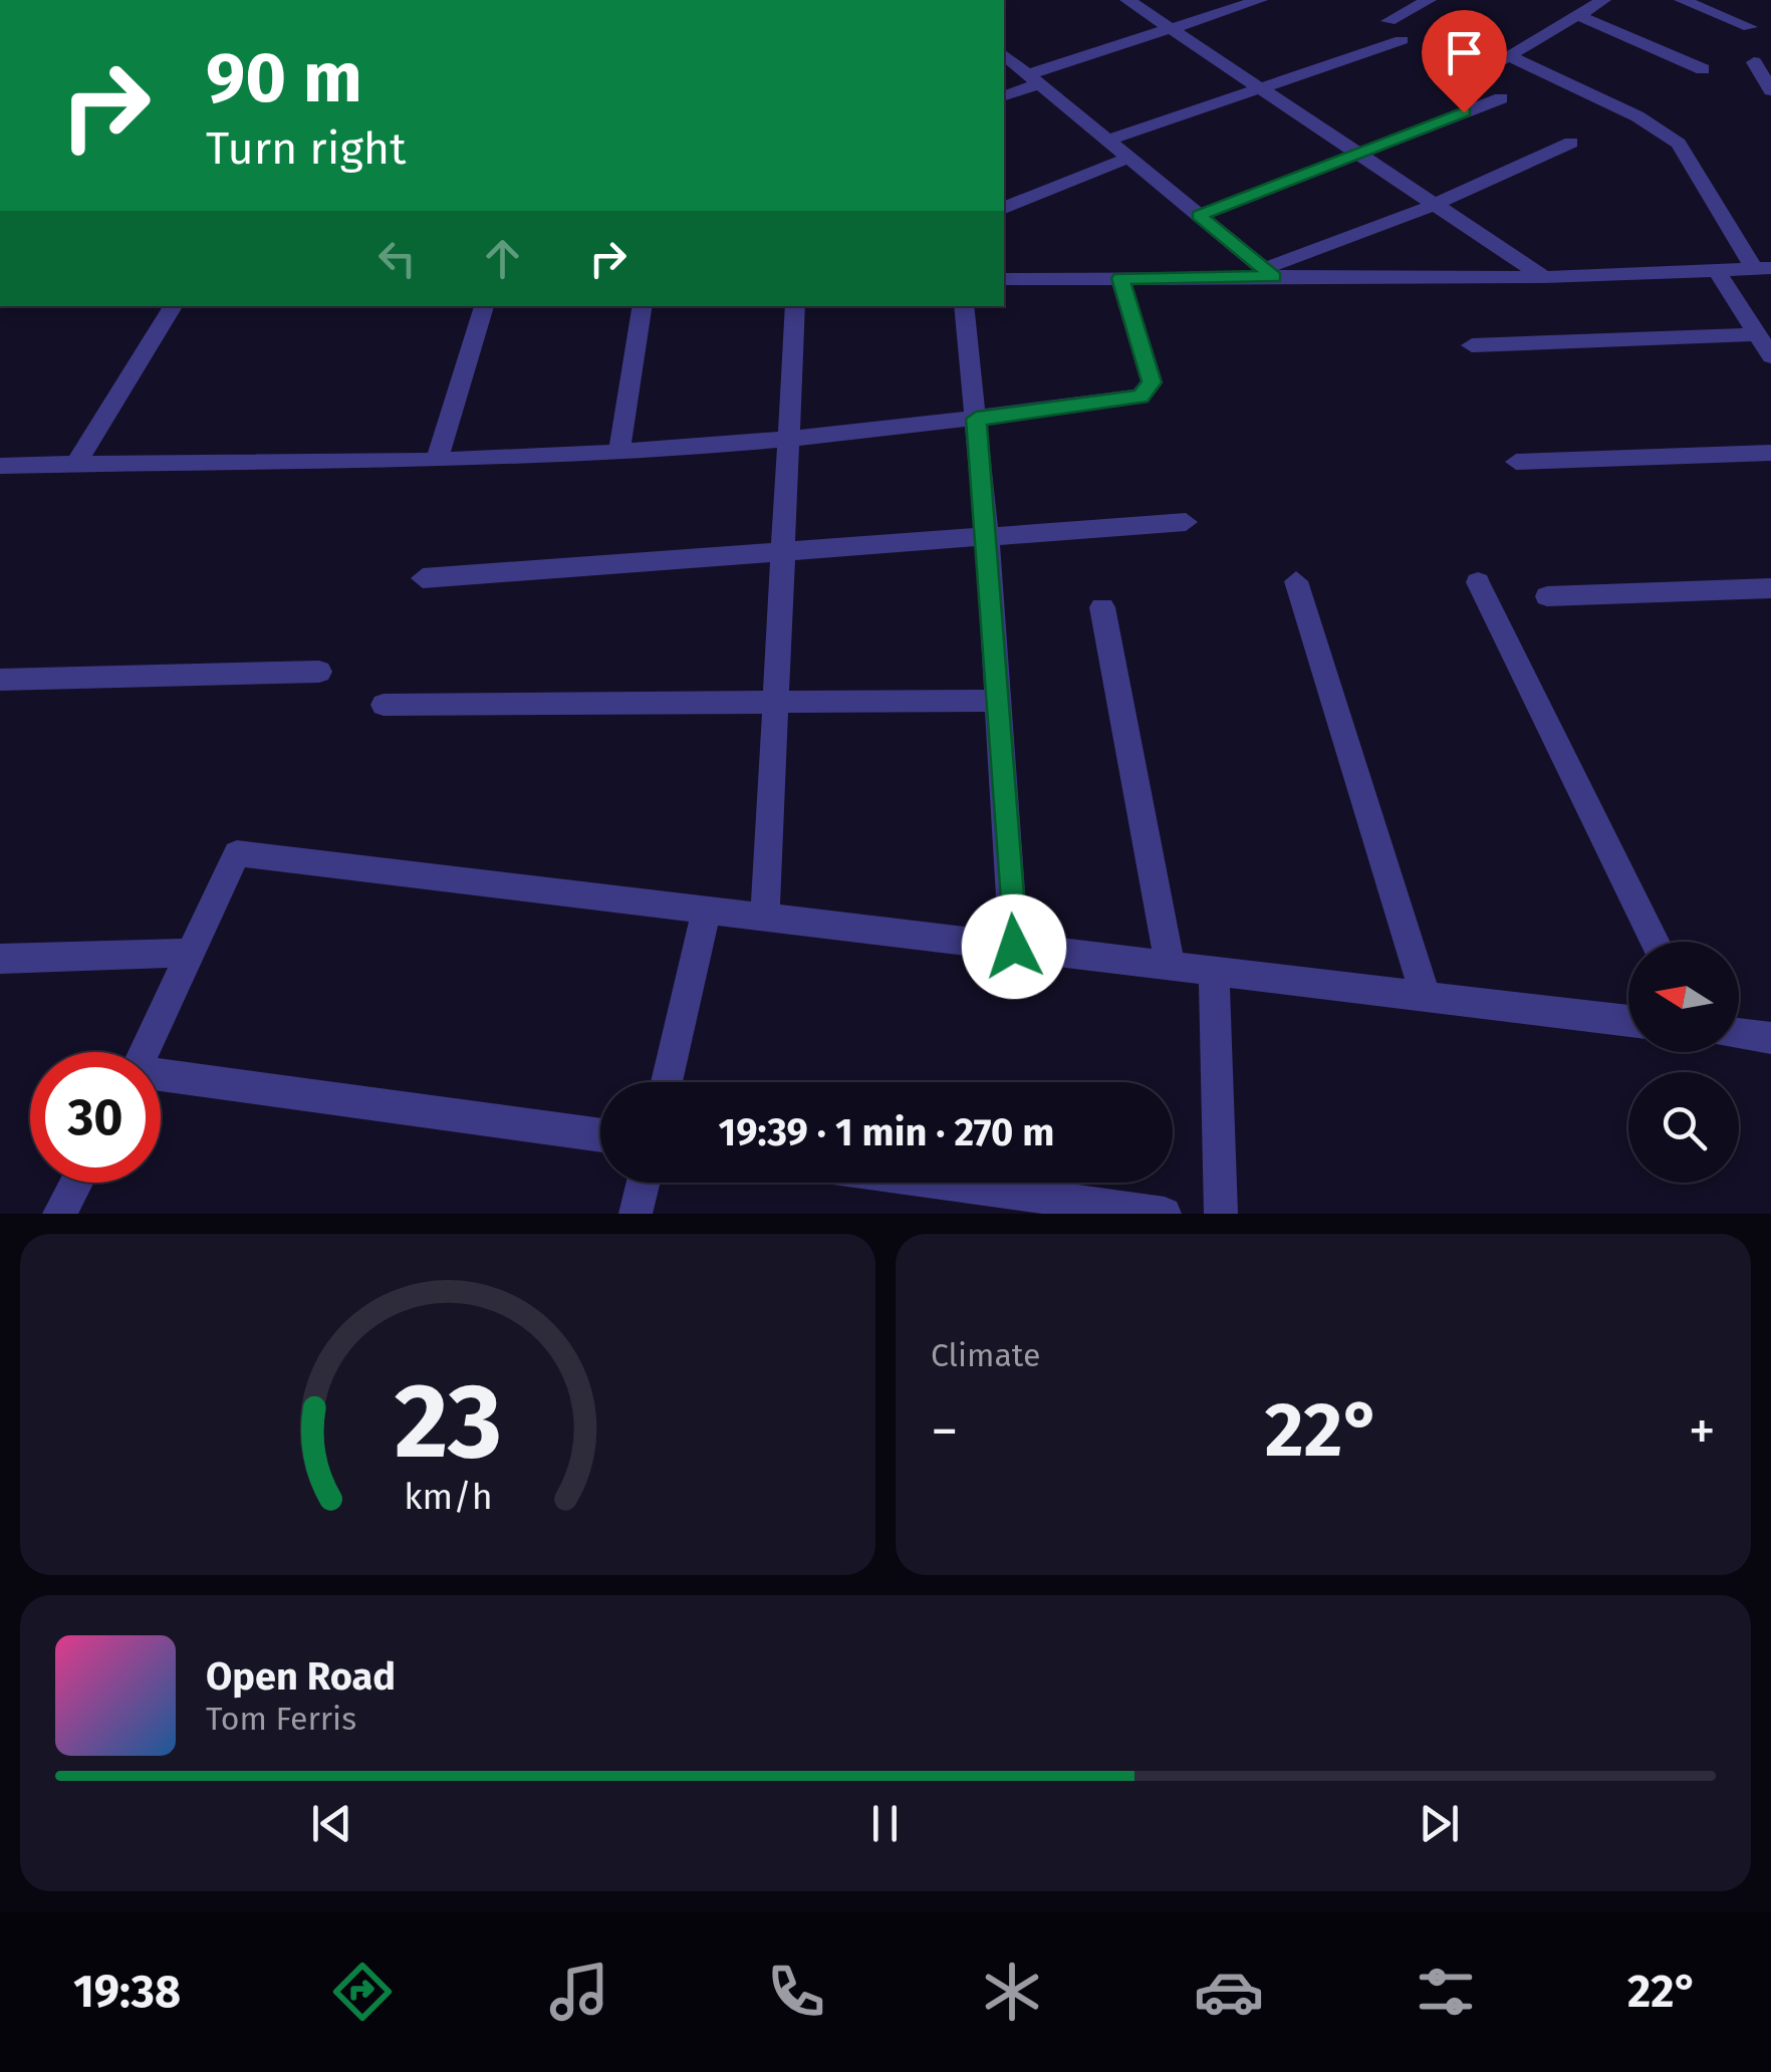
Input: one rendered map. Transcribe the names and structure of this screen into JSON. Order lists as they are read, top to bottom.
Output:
{
  "north": "left",
  "page": {
    "turn": ["90 m", "Turn right"],
    "limit": "30",
    "trip": "19:39 · 1 min · 270 m",
    "tile": "Climate",
    "heat": ["−", "22°", "+"],
    "song": ["Open Road", "Tom Ferris"],
    "tabs": ["19:38", "22°"],
    "gauge": ["23", "km/h"]
  }
}
